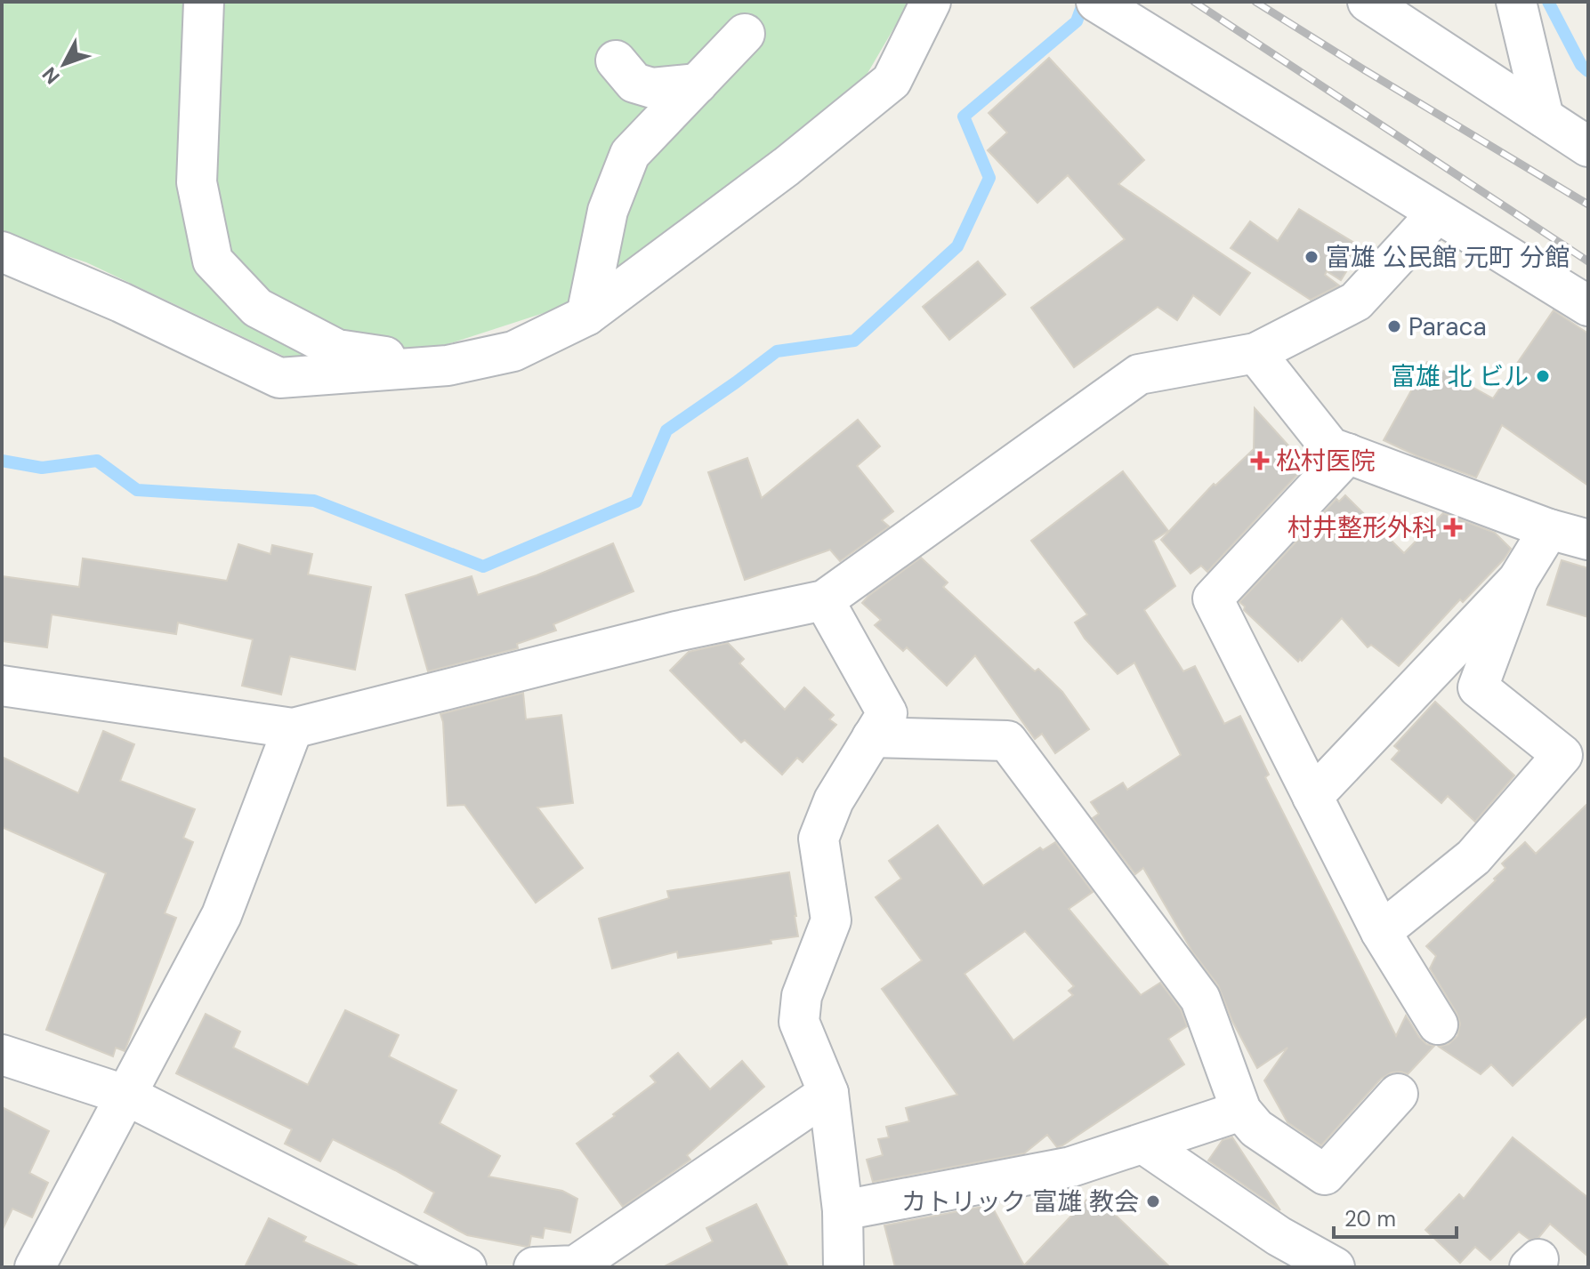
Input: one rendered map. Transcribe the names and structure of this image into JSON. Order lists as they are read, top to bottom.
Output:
{
  "places": {
    "other": [
      "富雄 公民館 元町 分館",
      "Paraca",
      "富雄 北 ビル",
      "カトリック 富雄 教会"
    ],
    "health": ["松村医院", "村井整形外科"]
  },
  "scale_bar": "20 m",
  "north": "bottom left"
}
